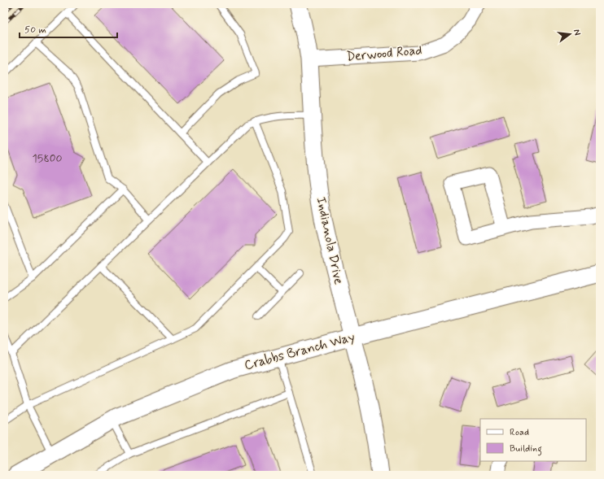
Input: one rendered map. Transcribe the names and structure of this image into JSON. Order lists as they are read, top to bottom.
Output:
{
  "streets": {
    "street": ["Derwood Road", "Indianola Drive", "Crabbs Branch Way"]
  },
  "crossings": [
    ["Derwood Road", "Indianola Drive"],
    ["Indianola Drive", "Crabbs Branch Way"]
  ],
  "house_numbers": ["15800"],
  "legend": ["Road", "Building"],
  "scale_bar": "50 m",
  "north": "right"
}
